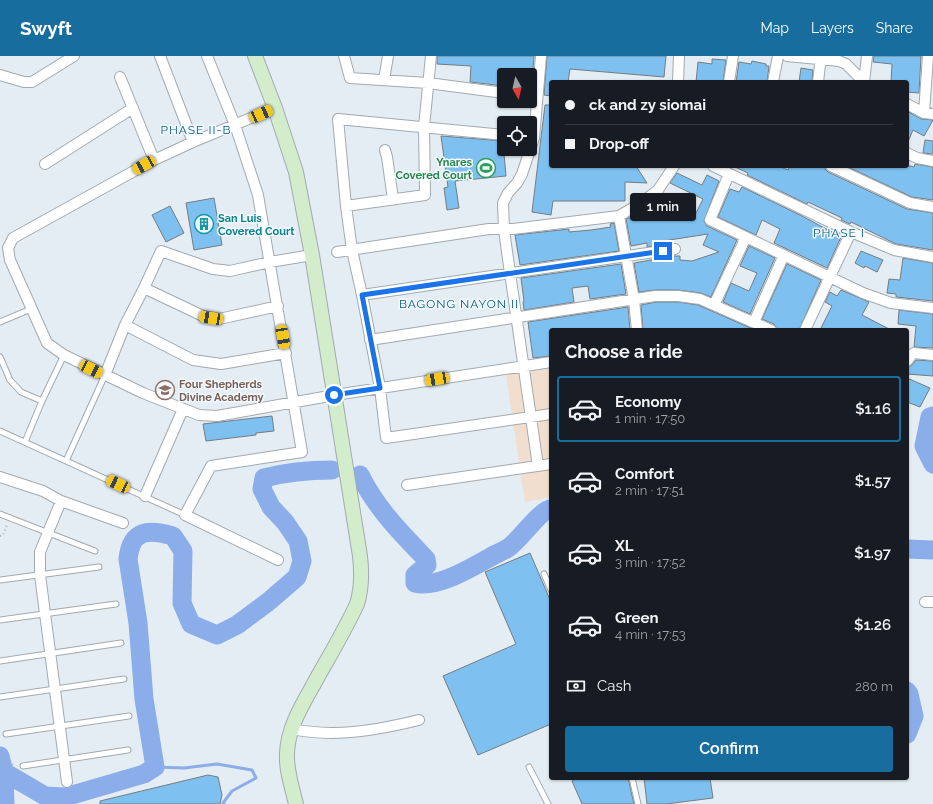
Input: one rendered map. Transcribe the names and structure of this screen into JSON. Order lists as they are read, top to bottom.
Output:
{
  "districts": ["PHASE II-B", "PHASE I", "BAGONG NAYON II"],
  "places": {
    "sports": ["Ynares Covered Court"],
    "building": ["San Luis Covered Court"],
    "school or university": ["Four Shepherds Divine Academy"]
  },
  "north": "bottom",
  "page": {
    "header": "Swyft",
    "nav": ["Map", "Layers", "Share"],
    "banner": ["ck and zy siomai", "Drop-off"],
    "bubble": "1 min",
    "heading": "Choose a ride",
    "list": [
      {
        "name": "Economy",
        "note": "1 min · 17:50",
        "value": "$1.16"
      },
      {
        "name": "Comfort",
        "note": "2 min · 17:51",
        "value": "$1.57"
      },
      {
        "name": "XL",
        "note": "3 min · 17:52",
        "value": "$1.97"
      },
      {
        "name": "Green",
        "note": "4 min · 17:53",
        "value": "$1.26"
      }
    ],
    "pay": ["Cash", "280 m"],
    "buttons": "Confirm"
  }
}
